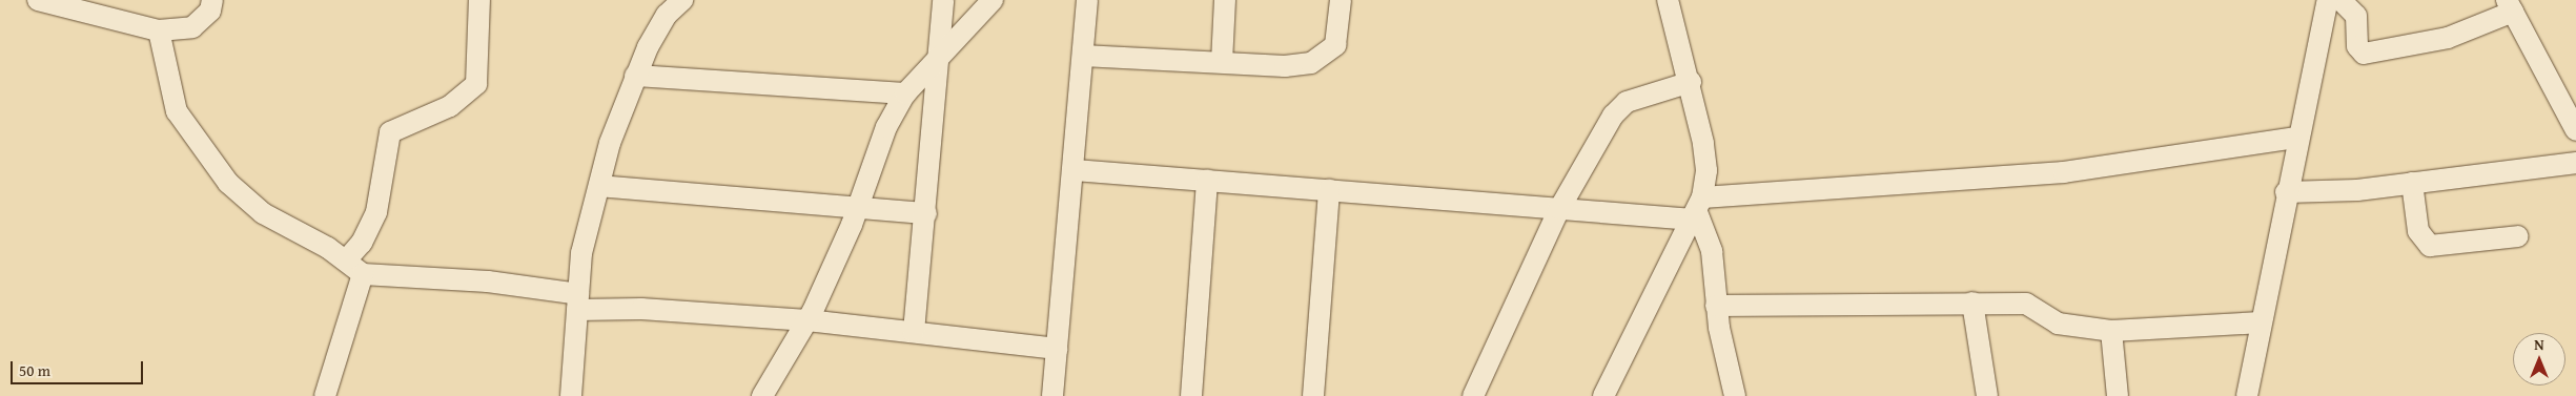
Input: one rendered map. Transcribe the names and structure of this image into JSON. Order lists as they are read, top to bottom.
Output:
{
  "scale_bar": "50 m",
  "north": "top"
}
